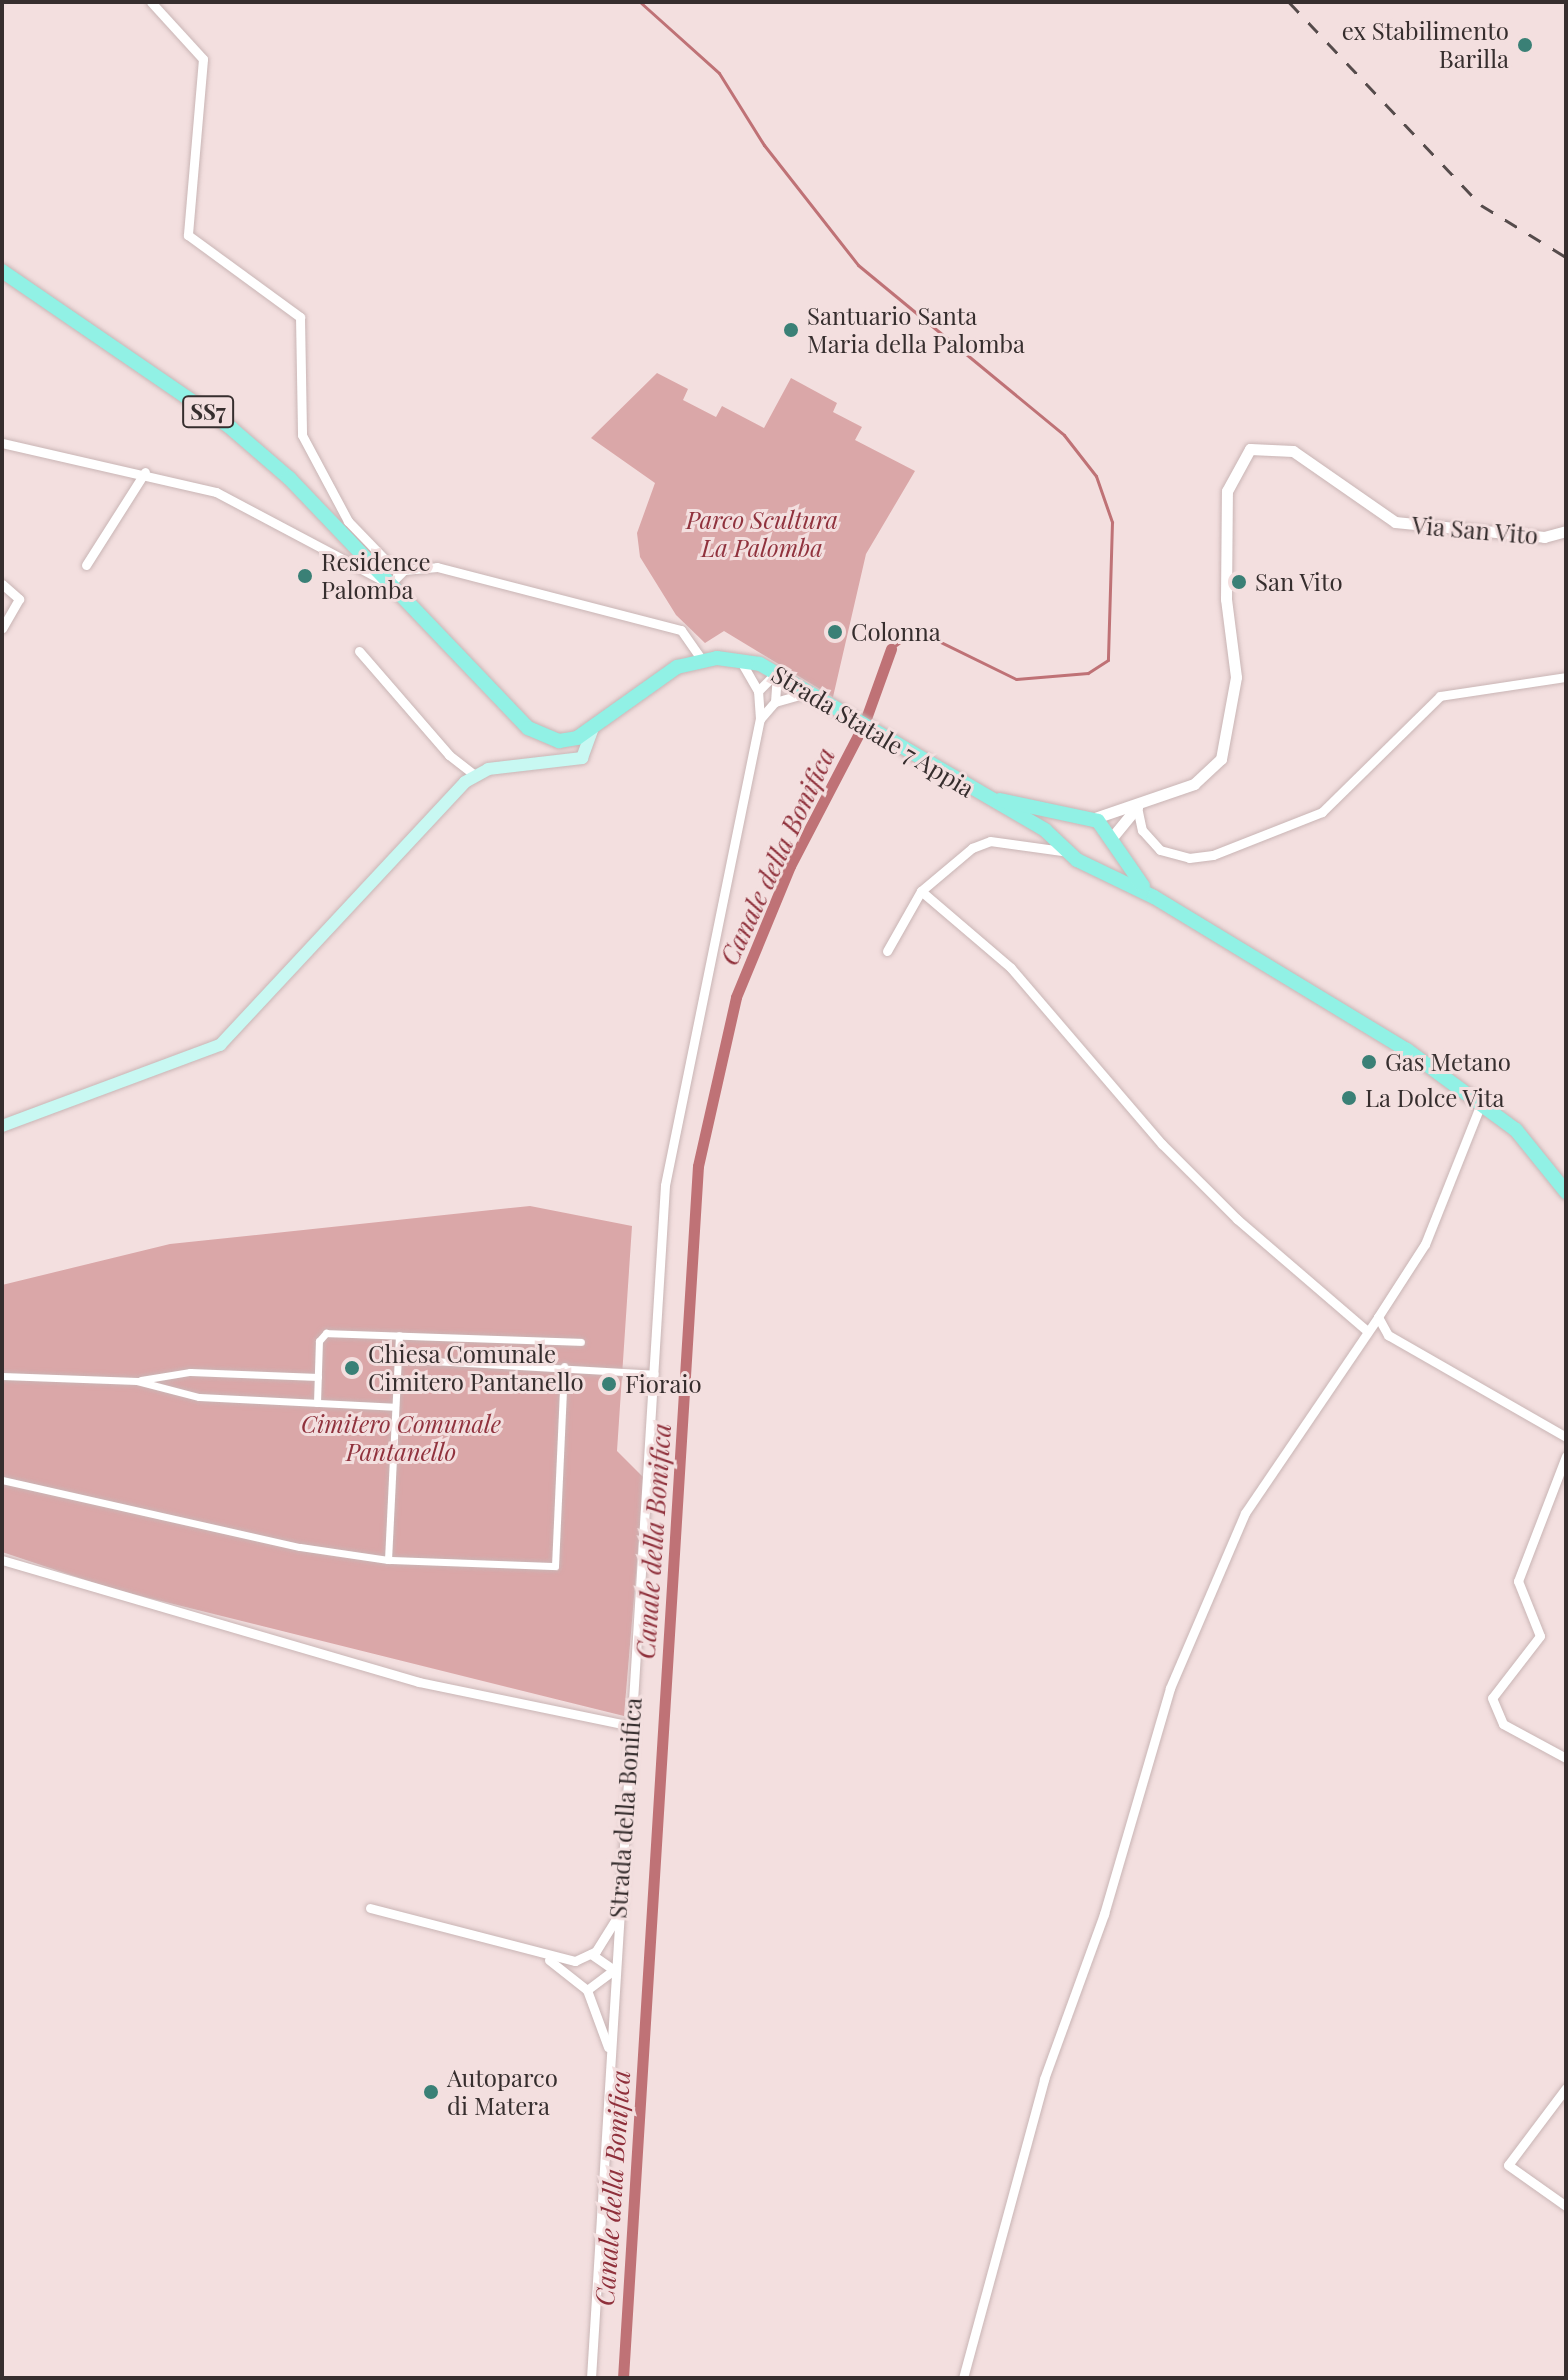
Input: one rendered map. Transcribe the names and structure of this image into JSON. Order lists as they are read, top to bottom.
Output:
{
  "streets": {
    "main road": ["SS7", "Strada Statale 7 Appia"],
    "street": ["Via San Vito", "Strada della Bonifica"]
  },
  "crossings": [
    ["Via San Vito", "Strada Statale 7 Appia"]
  ],
  "water": ["Canale della Bonifica"],
  "parks": ["Parco Scultura La Palomba", "Cimitero Comunale Pantanello"],
  "places": [
    "ex Stabilimento Barilla",
    "Santuario Santa Maria della Palomba",
    "Residence Palomba",
    "San Vito",
    "Colonna",
    "Gas Metano",
    "La Dolce Vita",
    "Chiesa Comunale Cimitero Pantanello",
    "Fioraio",
    "Autoparco di Matera"
  ]
}
